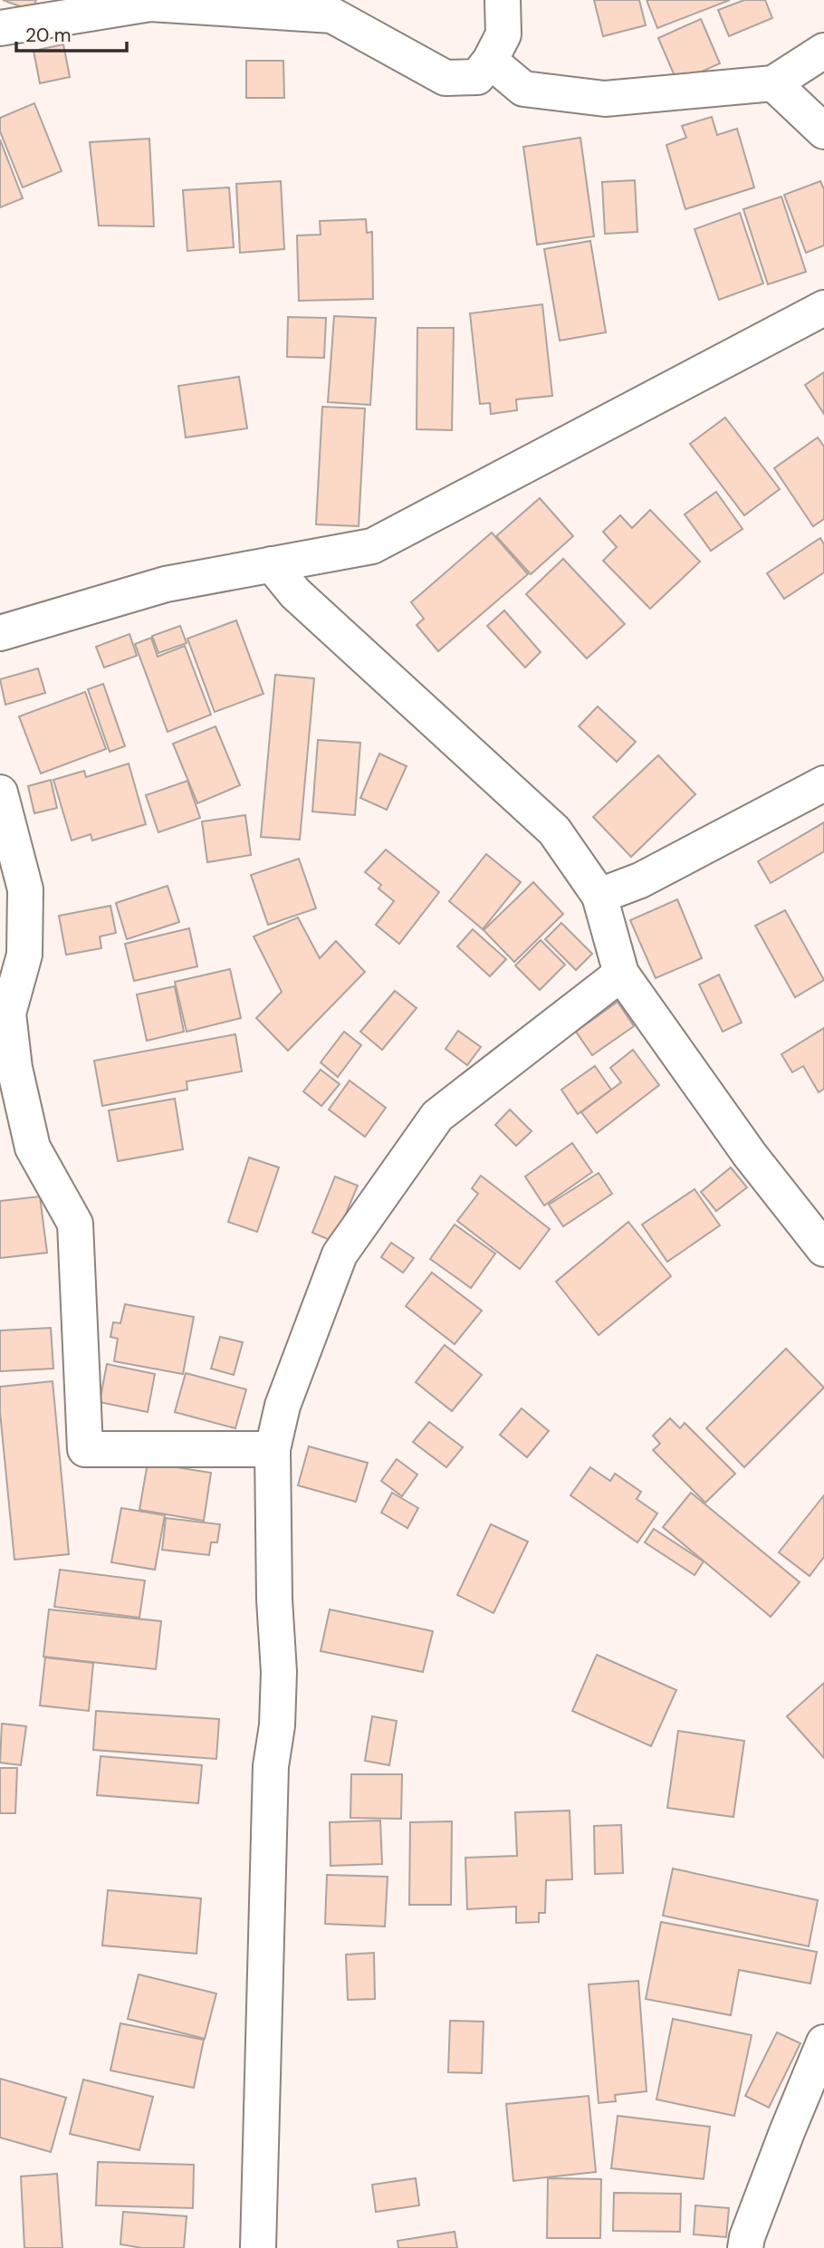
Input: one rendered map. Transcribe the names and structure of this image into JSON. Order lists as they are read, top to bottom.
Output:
{
  "scale_bar": "20 m"
}
